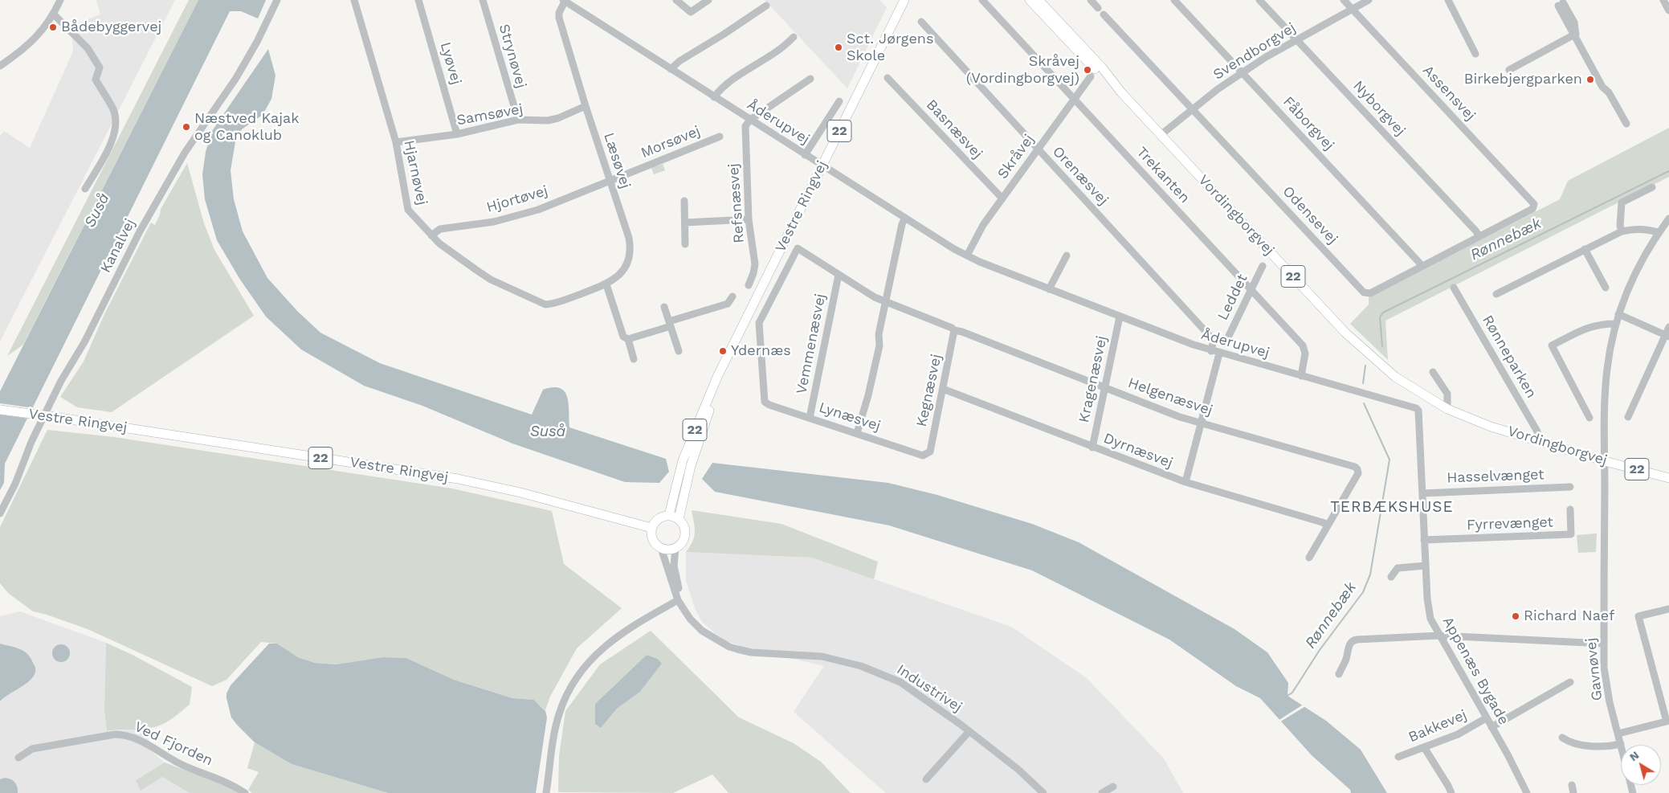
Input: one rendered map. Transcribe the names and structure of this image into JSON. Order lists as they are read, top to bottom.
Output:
{
  "streets": {
    "main road": ["22", "Vestre Ringvej", "Vordingborgvej"],
    "street": [
      "Svendborgvej",
      "Strynøvej",
      "Lyøvej",
      "Assensvej",
      "Nyborgvej",
      "Samsøvej",
      "Åderupvej",
      "Fåborgvej",
      "Basnæsvej",
      "Morsøvej",
      "Skråvej",
      "Læsøvej",
      "Hjarnøvej",
      "Trekanten",
      "Orenæsvej",
      "Hjortøvej",
      "Refsnæsvej",
      "Odensevej",
      "Kanalvej",
      "Leddet",
      "Vemmenæsvej",
      "Rønneparken",
      "Kragenæsvej",
      "Kegnæsvej",
      "Helgenæsvej",
      "Lynæsvej",
      "Dyrnæsvej",
      "Hasselvænget",
      "Fyrrevænget",
      "Gavnøvej",
      "Appenæs Bygade",
      "Industrivej",
      "Bakkevej",
      "Ved Fjorden"
    ]
  },
  "crossings": [
    ["Svendborgvej", "Assensvej"],
    ["Svendborgvej", "Nyborgvej"],
    ["Svendborgvej", "Fåborgvej"],
    ["Svendborgvej", "Vordingborgvej"],
    ["Svendborgvej", "Odensevej"],
    ["Strynøvej", "Samsøvej"],
    ["Lyøvej", "Samsøvej"],
    ["Assensvej", "Odensevej"],
    ["Nyborgvej", "Odensevej"],
    ["Samsøvej", "Læsøvej"],
    ["Samsøvej", "Hjarnøvej"],
    ["Åderupvej", "Skråvej"],
    ["Åderupvej", "Læsøvej"],
    ["Åderupvej", "Trekanten"],
    ["Åderupvej", "Orenæsvej"],
    ["Åderupvej", "Refsnæsvej"],
    ["Åderupvej", "Vestre Ringvej"],
    ["Åderupvej", "Kragenæsvej"],
    ["Åderupvej", "Appenæs Bygade"],
    ["Fåborgvej", "Odensevej"],
    ["Basnæsvej", "Skråvej"],
    ["22", "Vestre Ringvej"],
    ["22", "Industrivej"],
    ["Morsøvej", "Læsøvej"],
    ["Morsøvej", "Hjortøvej"],
    ["Skråvej", "Trekanten"],
    ["Skråvej", "Orenæsvej"],
    ["Læsøvej", "Hjarnøvej"],
    ["Læsøvej", "Hjortøvej"],
    ["Hjarnøvej", "Hjortøvej"],
    ["Trekanten", "Leddet"],
    ["Vestre Ringvej", "Industrivej"],
    ["Vordingborgvej", "Rønneparken"],
    ["Vordingborgvej", "Gavnøvej"],
    ["Vemmenæsvej", "Helgenæsvej"],
    ["Vemmenæsvej", "Lynæsvej"],
    ["Kragenæsvej", "Helgenæsvej"],
    ["Kragenæsvej", "Dyrnæsvej"],
    ["Kegnæsvej", "Helgenæsvej"],
    ["Kegnæsvej", "Lynæsvej"],
    ["Kegnæsvej", "Dyrnæsvej"],
    ["Helgenæsvej", "Lynæsvej"],
    ["Helgenæsvej", "Dyrnæsvej"],
    ["Hasselvænget", "Appenæs Bygade"],
    ["Fyrrevænget", "Appenæs Bygade"],
    ["Appenæs Bygade", "Bakkevej"]
  ],
  "districts": ["TERBÆKSHUSE"],
  "water": ["Suså", "Rønnebæk"],
  "places": [
    "Bådebyggervej",
    "Sct. Jørgens Skole",
    "Skråvej (Vordingborgvej)",
    "Birkebjergparken",
    "Næstved Kajak og Canoklub",
    "Ydernæs",
    "Richard Naef"
  ],
  "north": "top left"
}
